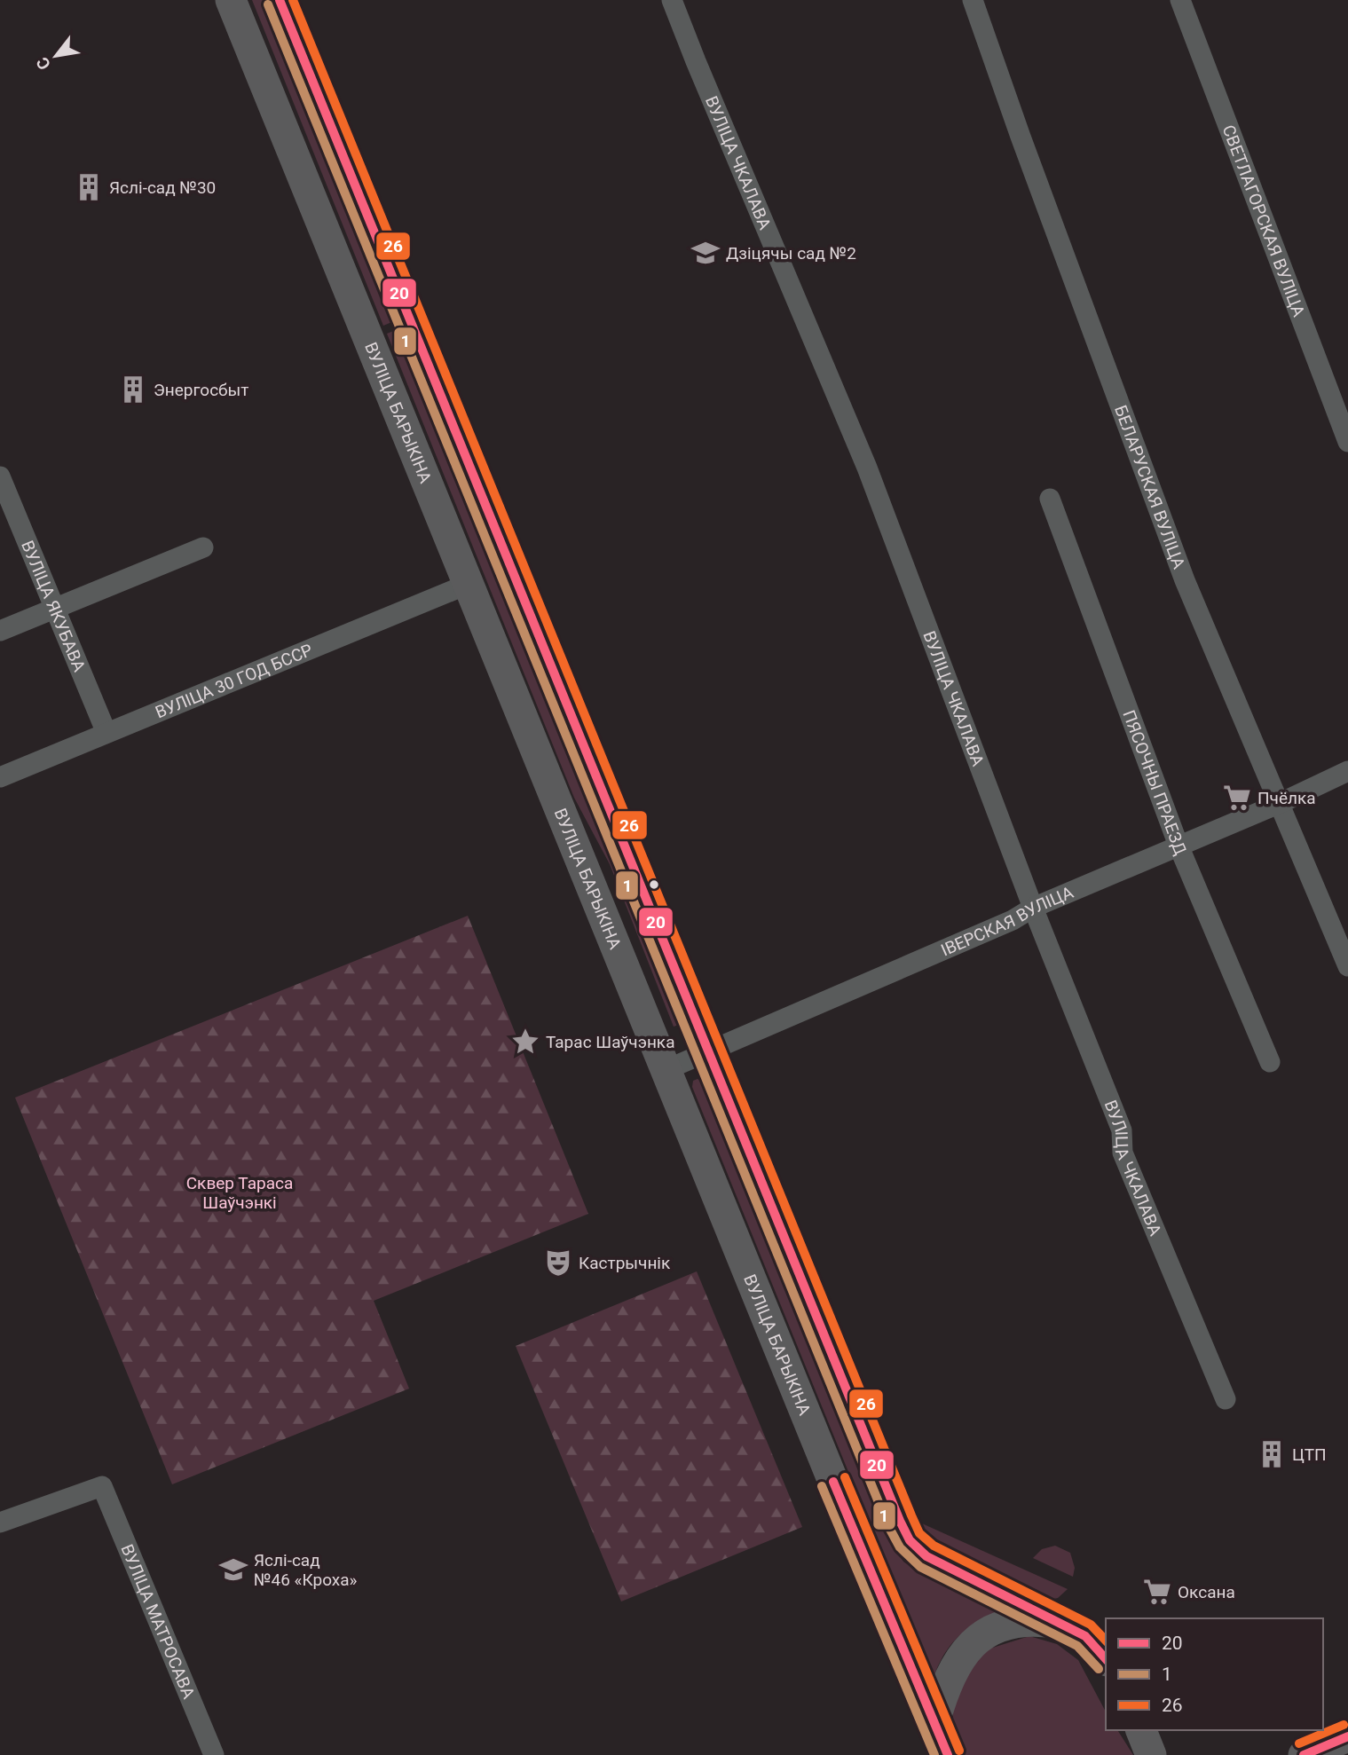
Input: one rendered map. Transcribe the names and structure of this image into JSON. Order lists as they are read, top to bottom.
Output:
{
  "streets": {
    "main road": ["ВУЛІЦА БАРЫКІНА"],
    "street": [
      "ВУЛІЦА ЧКАЛАВА",
      "СВЕТЛАГОРСКАЯ ВУЛІЦА",
      "БЕЛАРУСКАЯ ВУЛІЦА",
      "ВУЛІЦА ЯКУБАВА",
      "ВУЛІЦА 30 ГОД БССР",
      "ПЯСОЧНЫ ПРАЕЗД",
      "ІВЕРСКАЯ ВУЛІЦА",
      "ВУЛІЦА МАТРОСАВА"
    ]
  },
  "crossings": [
    ["ВУЛІЦА ЧКАЛАВА", "ІВЕРСКАЯ ВУЛІЦА"],
    ["ВУЛІЦА БАРЫКІНА", "ВУЛІЦА 30 ГОД БССР"],
    ["ВУЛІЦА БАРЫКІНА", "ІВЕРСКАЯ ВУЛІЦА"],
    ["БЕЛАРУСКАЯ ВУЛІЦА", "ІВЕРСКАЯ ВУЛІЦА"],
    ["ВУЛІЦА ЯКУБАВА", "ВУЛІЦА 30 ГОД БССР"],
    ["ПЯСОЧНЫ ПРАЕЗД", "ІВЕРСКАЯ ВУЛІЦА"]
  ],
  "parks": ["Сквер Тараса Шаўчэнкі"],
  "places": {
    "building": ["Яслі-сад №30", "Энергосбыт", "ЦТП"],
    "school or university": ["Дзіцячы сад №2", "Яслі-сад №46 «Кроха»"],
    "supermarket": ["Пчёлка", "Оксана"],
    "place": ["Тарас Шаўчэнка"],
    "theatre": ["Кастрычнік"]
  },
  "lines": ["transit line 20", "transit line 26", "transit line 1"],
  "legend": ["20", "1", "26"],
  "north": "bottom left"
}
